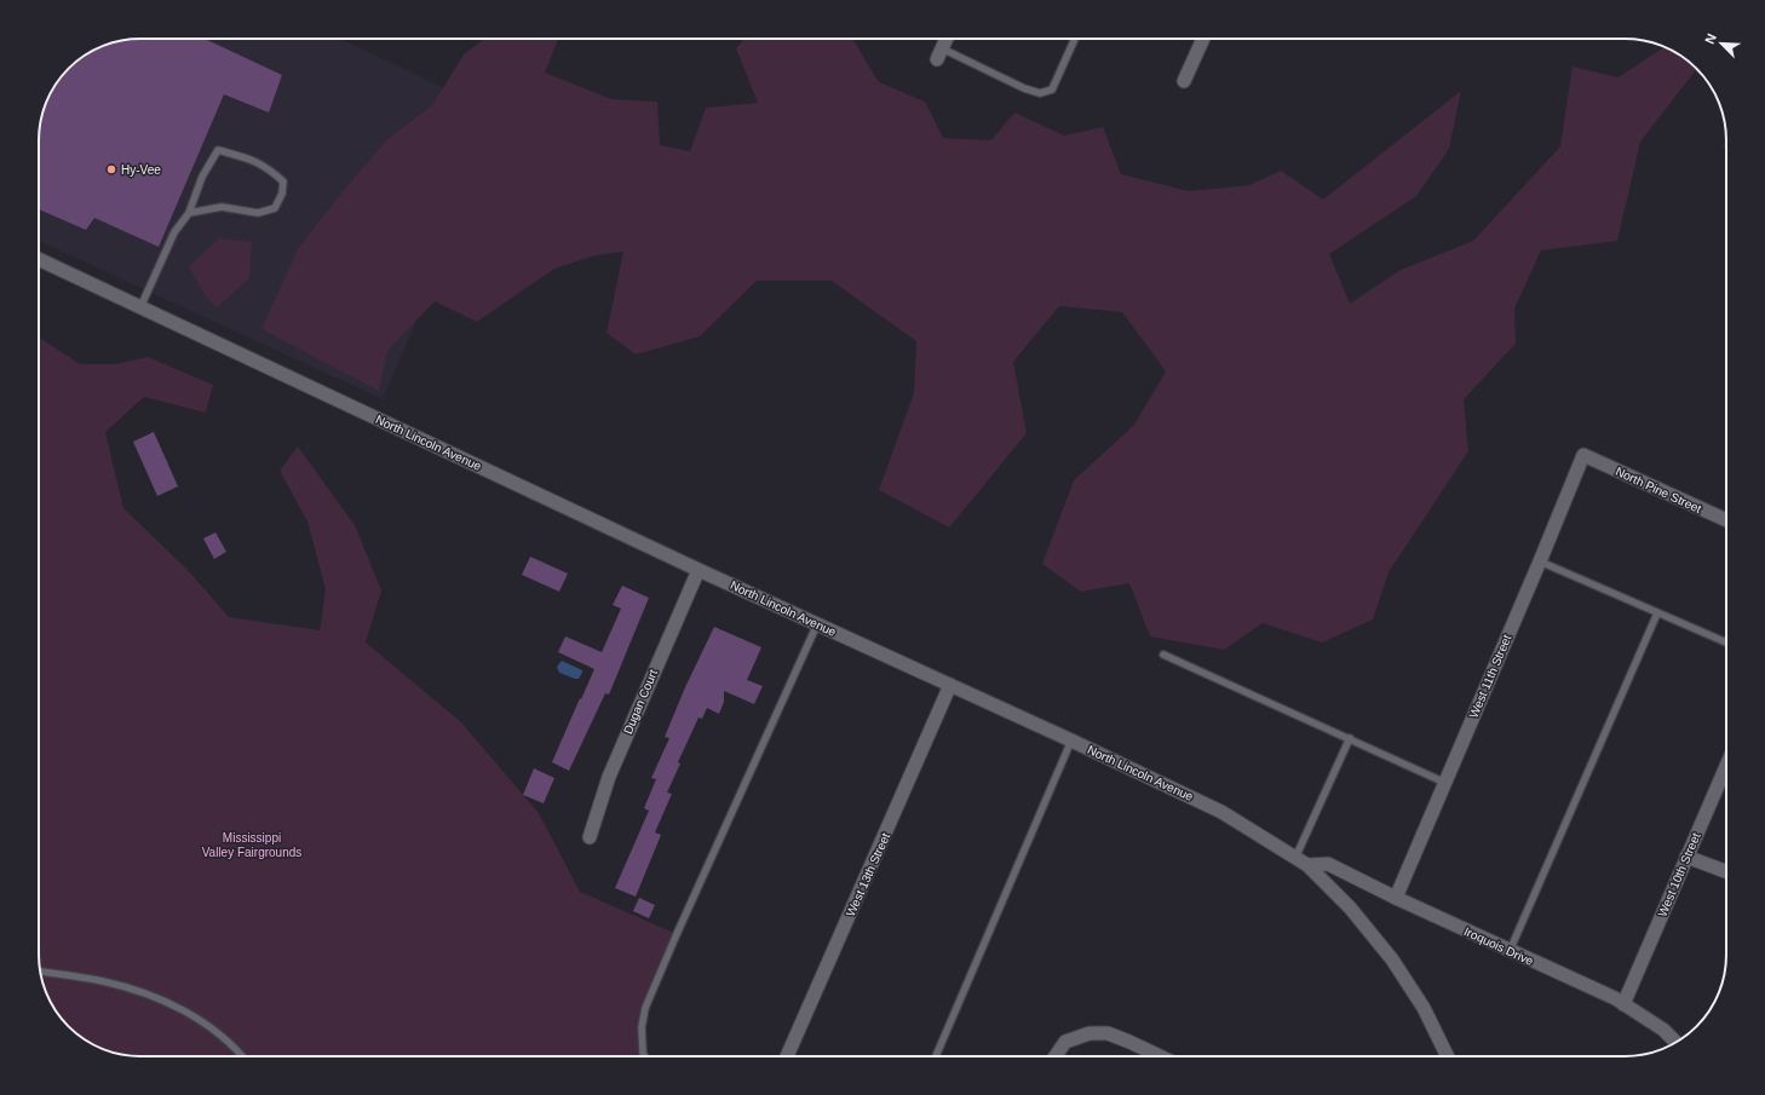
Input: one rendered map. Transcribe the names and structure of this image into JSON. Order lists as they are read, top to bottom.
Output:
{
  "streets": {
    "street": [
      "North Lincoln Avenue",
      "North Pine Street",
      "West 11th Street",
      "Dugan Court",
      "West 13th Street",
      "West 10th Street",
      "Iroquois Drive"
    ]
  },
  "crossings": [
    ["North Lincoln Avenue", "Dugan Court"],
    ["North Lincoln Avenue", "West 13th Street"],
    ["North Lincoln Avenue", "Iroquois Drive"],
    ["North Pine Street", "West 11th Street"],
    ["West 11th Street", "Iroquois Drive"],
    ["West 10th Street", "Iroquois Drive"]
  ],
  "parks": ["Mississippi Valley Fairgrounds"],
  "places": ["Hy-Vee"],
  "north": "top left"
}
